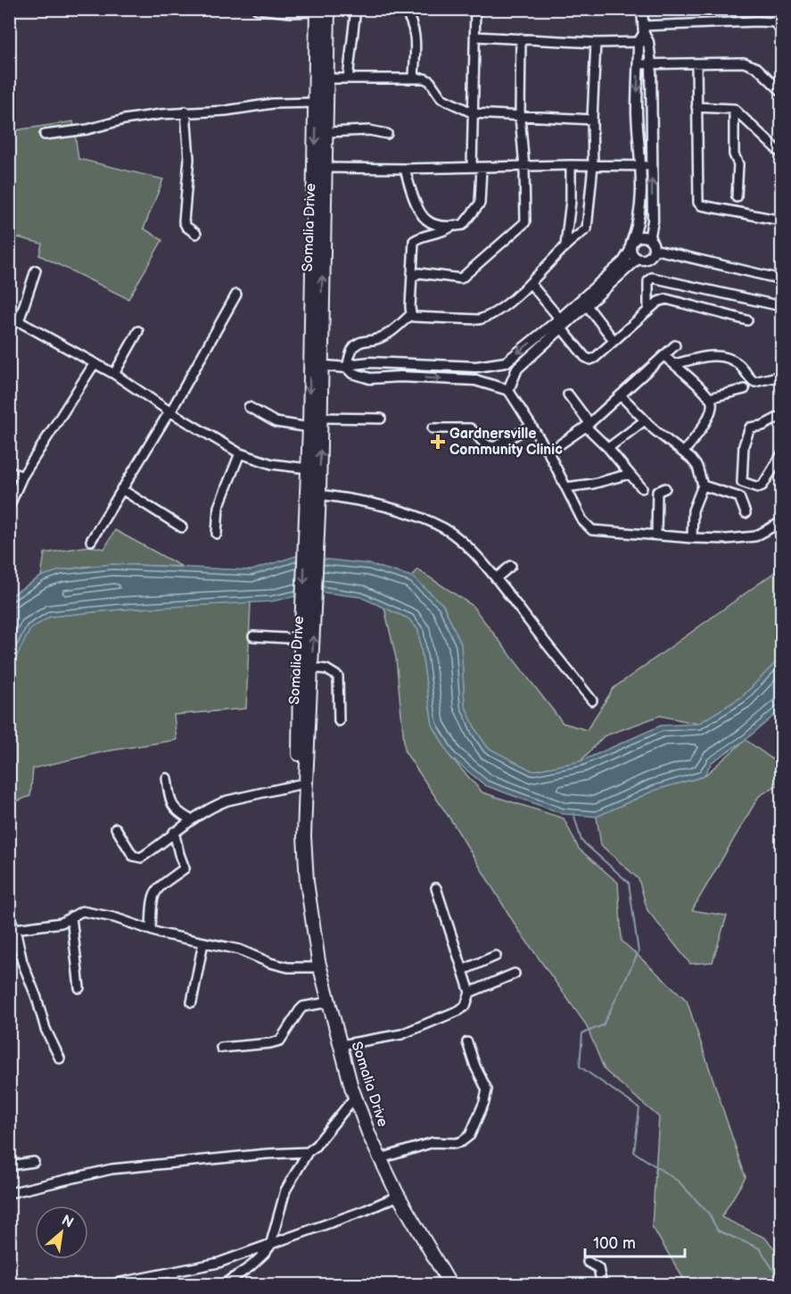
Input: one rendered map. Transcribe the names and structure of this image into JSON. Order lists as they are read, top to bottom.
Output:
{
  "streets": {
    "main road": ["Somalia Drive"]
  },
  "places": {
    "health": ["Gardnersville Community Clinic"]
  },
  "scale_bar": "100 m",
  "north": "top right"
}
